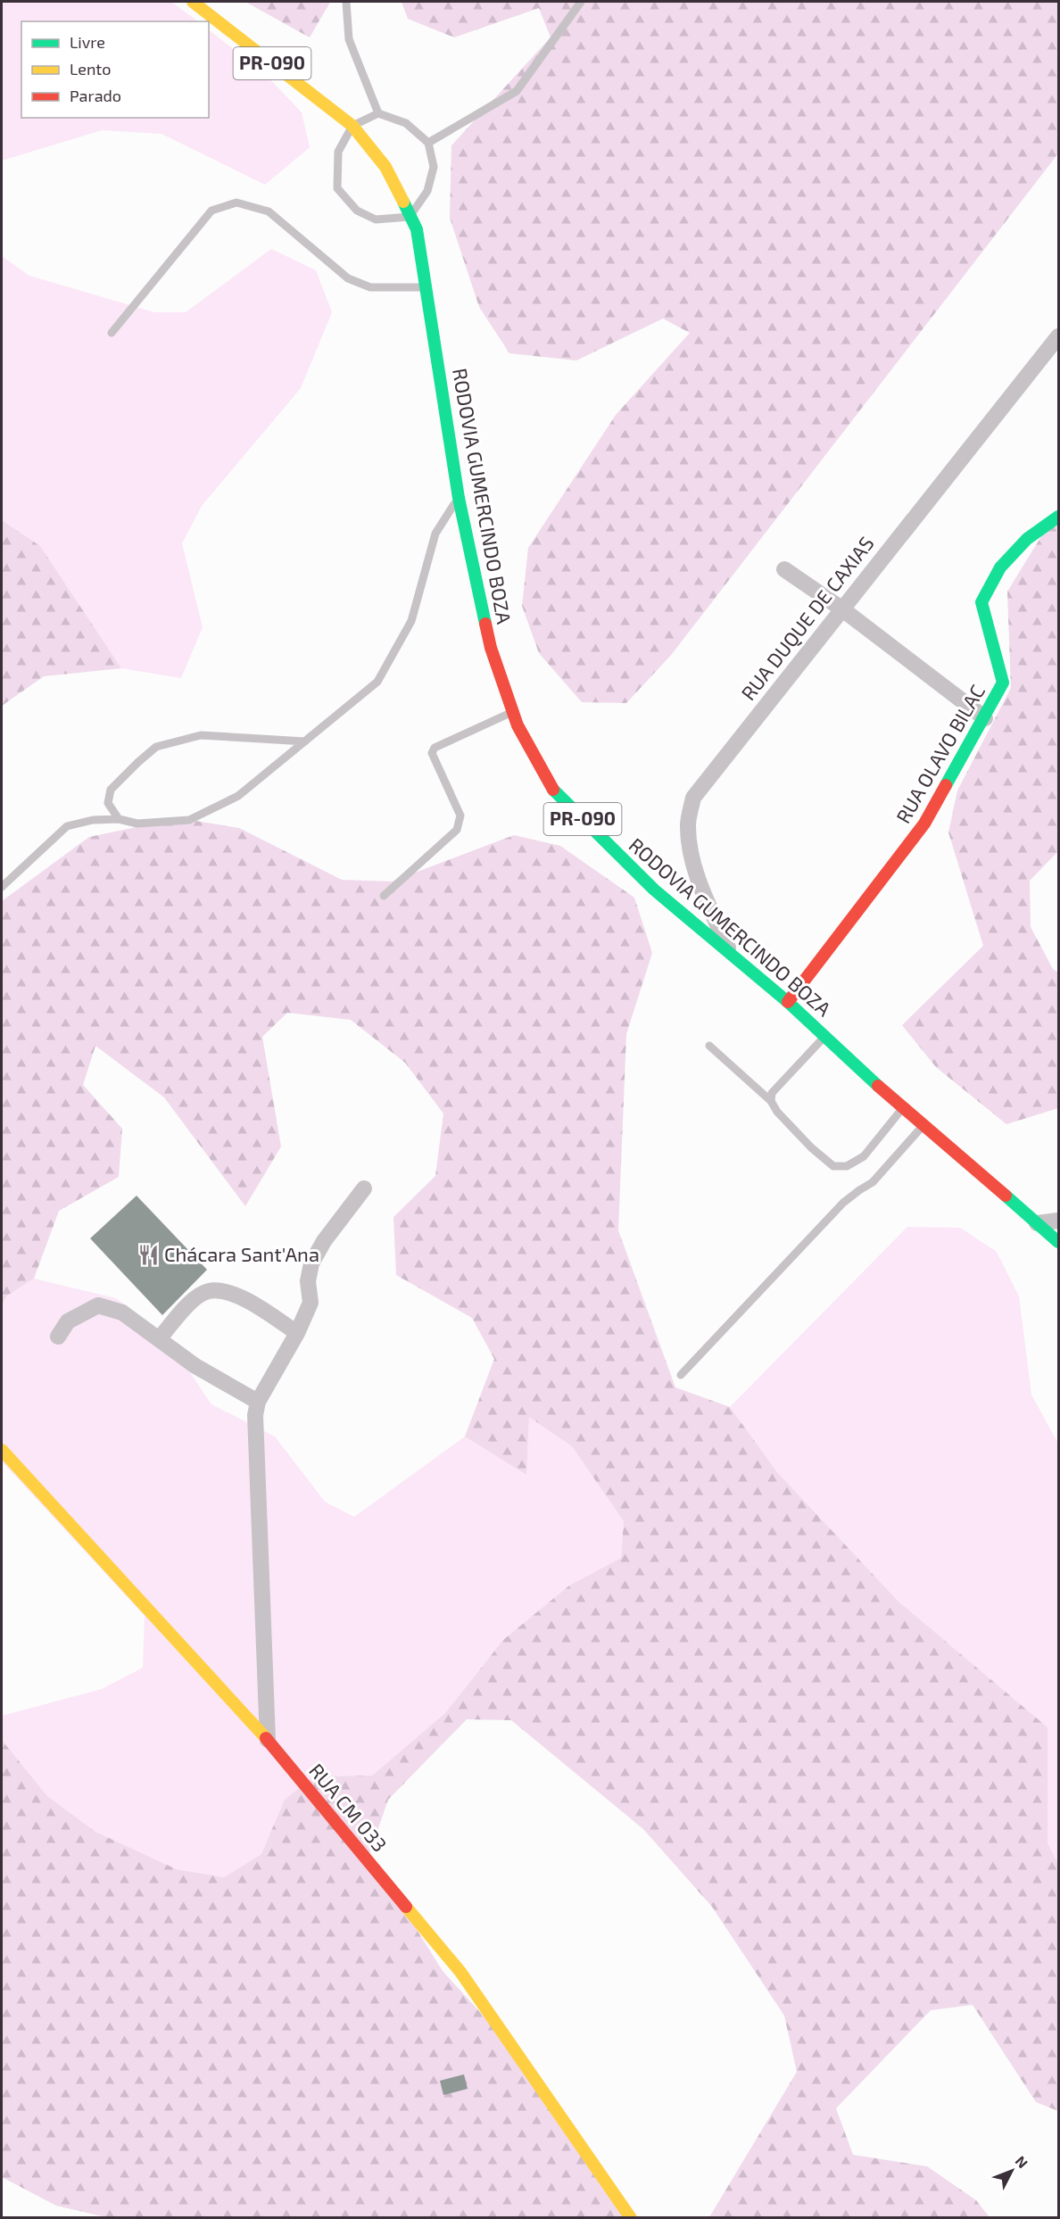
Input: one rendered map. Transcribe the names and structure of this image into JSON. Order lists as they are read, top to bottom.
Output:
{
  "streets": {
    "main road": [
      "PR-090",
      "RODOVIA GUMERCINDO BOZA",
      "RUA OLAVO BILAC",
      "RUA CM 033"
    ],
    "street": ["RUA DUQUE DE CAXIAS"]
  },
  "crossings": [
    ["RODOVIA GUMERCINDO BOZA", "RUA DUQUE DE CAXIAS"],
    ["RODOVIA GUMERCINDO BOZA", "RUA OLAVO BILAC"]
  ],
  "places": {
    "restaurant": ["Chácara Sant'Ana"]
  },
  "legend": ["Livre", "Lento", "Parado"],
  "north": "top right"
}
